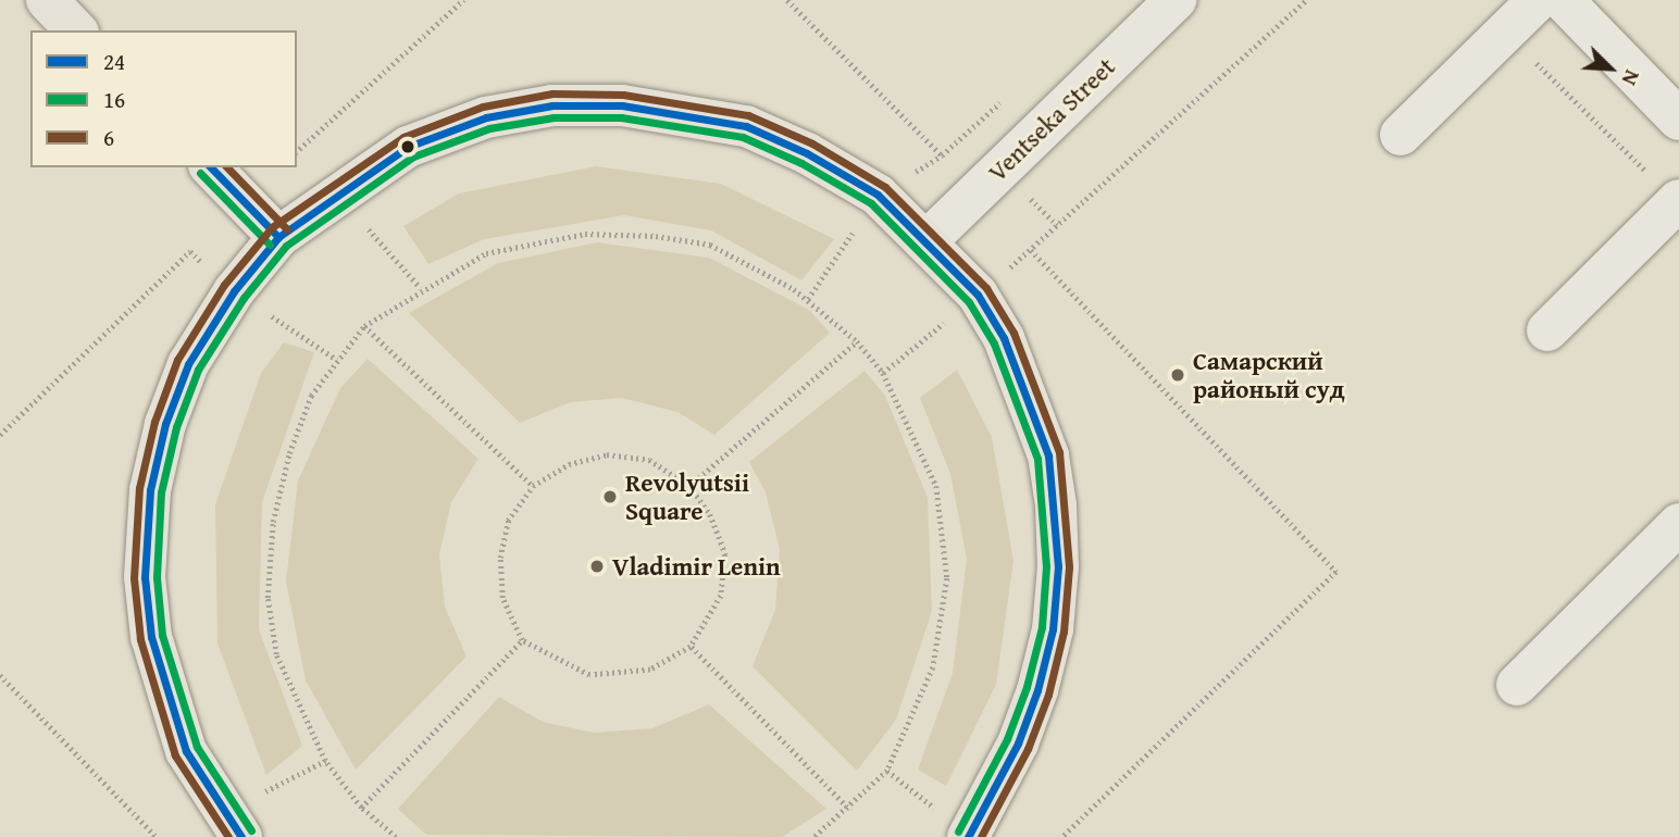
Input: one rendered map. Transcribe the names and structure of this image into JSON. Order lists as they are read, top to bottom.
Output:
{
  "streets": {
    "street": ["Ventseka Street"]
  },
  "places": ["Самарский районый суд", "Revolyutsii Square", "Vladimir Lenin"],
  "lines": ["transit line 6", "transit line 24", "transit line 16"],
  "legend": ["24", "16", "6"],
  "north": "bottom right"
}
